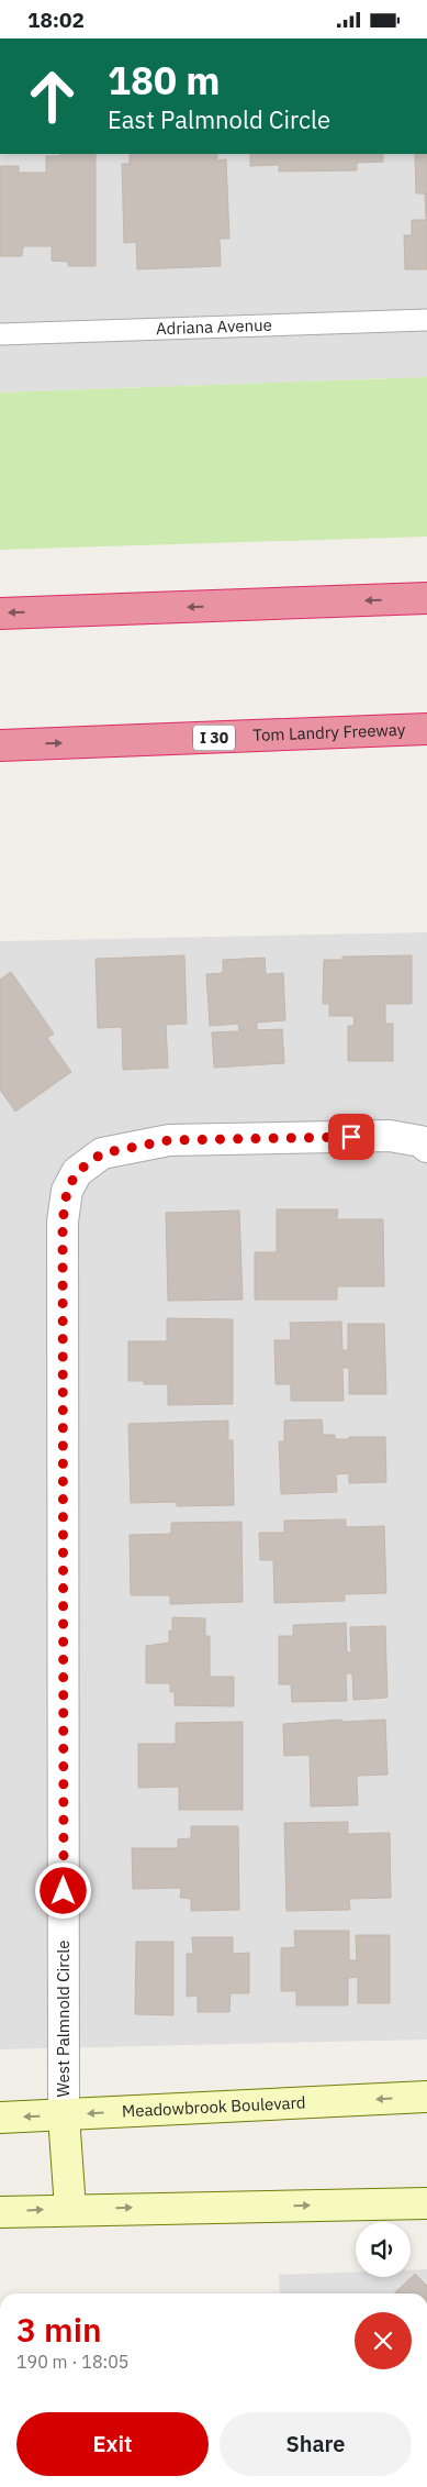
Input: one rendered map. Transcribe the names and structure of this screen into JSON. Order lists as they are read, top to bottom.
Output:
{
  "streets": {
    "highway": ["Tom Landry Freeway", "I 30"],
    "main road": ["Meadowbrook Boulevard"],
    "street": ["West Palmnold Circle"],
    "lane": ["Adriana Avenue"]
  },
  "crossings": [
    ["West Palmnold Circle", "Meadowbrook Boulevard"]
  ],
  "page": {
    "status": "18:02",
    "turn": ["180 m", "East Palmnold Circle"],
    "heading": ["3 min", "190 m · 18:05"],
    "buttons": ["Exit", "Share"]
  }
}
